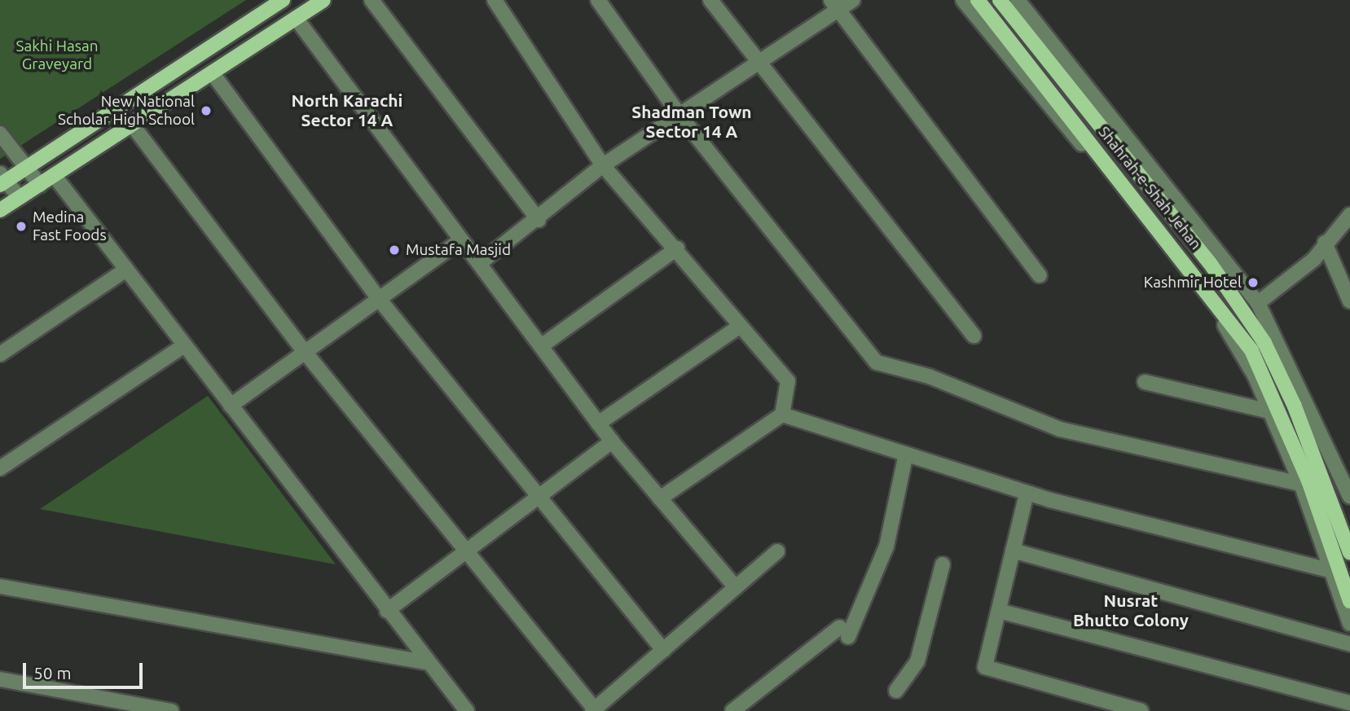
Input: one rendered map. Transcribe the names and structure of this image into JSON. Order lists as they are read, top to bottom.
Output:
{
  "streets": {
    "main road": ["Shahrah-e-Shah Jehan"]
  },
  "districts": ["North Karachi Sector 14 A", "Shadman Town Sector 14 A", "Nusrat Bhutto Colony"],
  "parks": ["Sakhi Hasan Graveyard"],
  "places": [
    "New National Scholar High School",
    "Medina Fast Foods",
    "Mustafa Masjid",
    "Kashmir Hotel"
  ],
  "scale_bar": "50 m"
}
